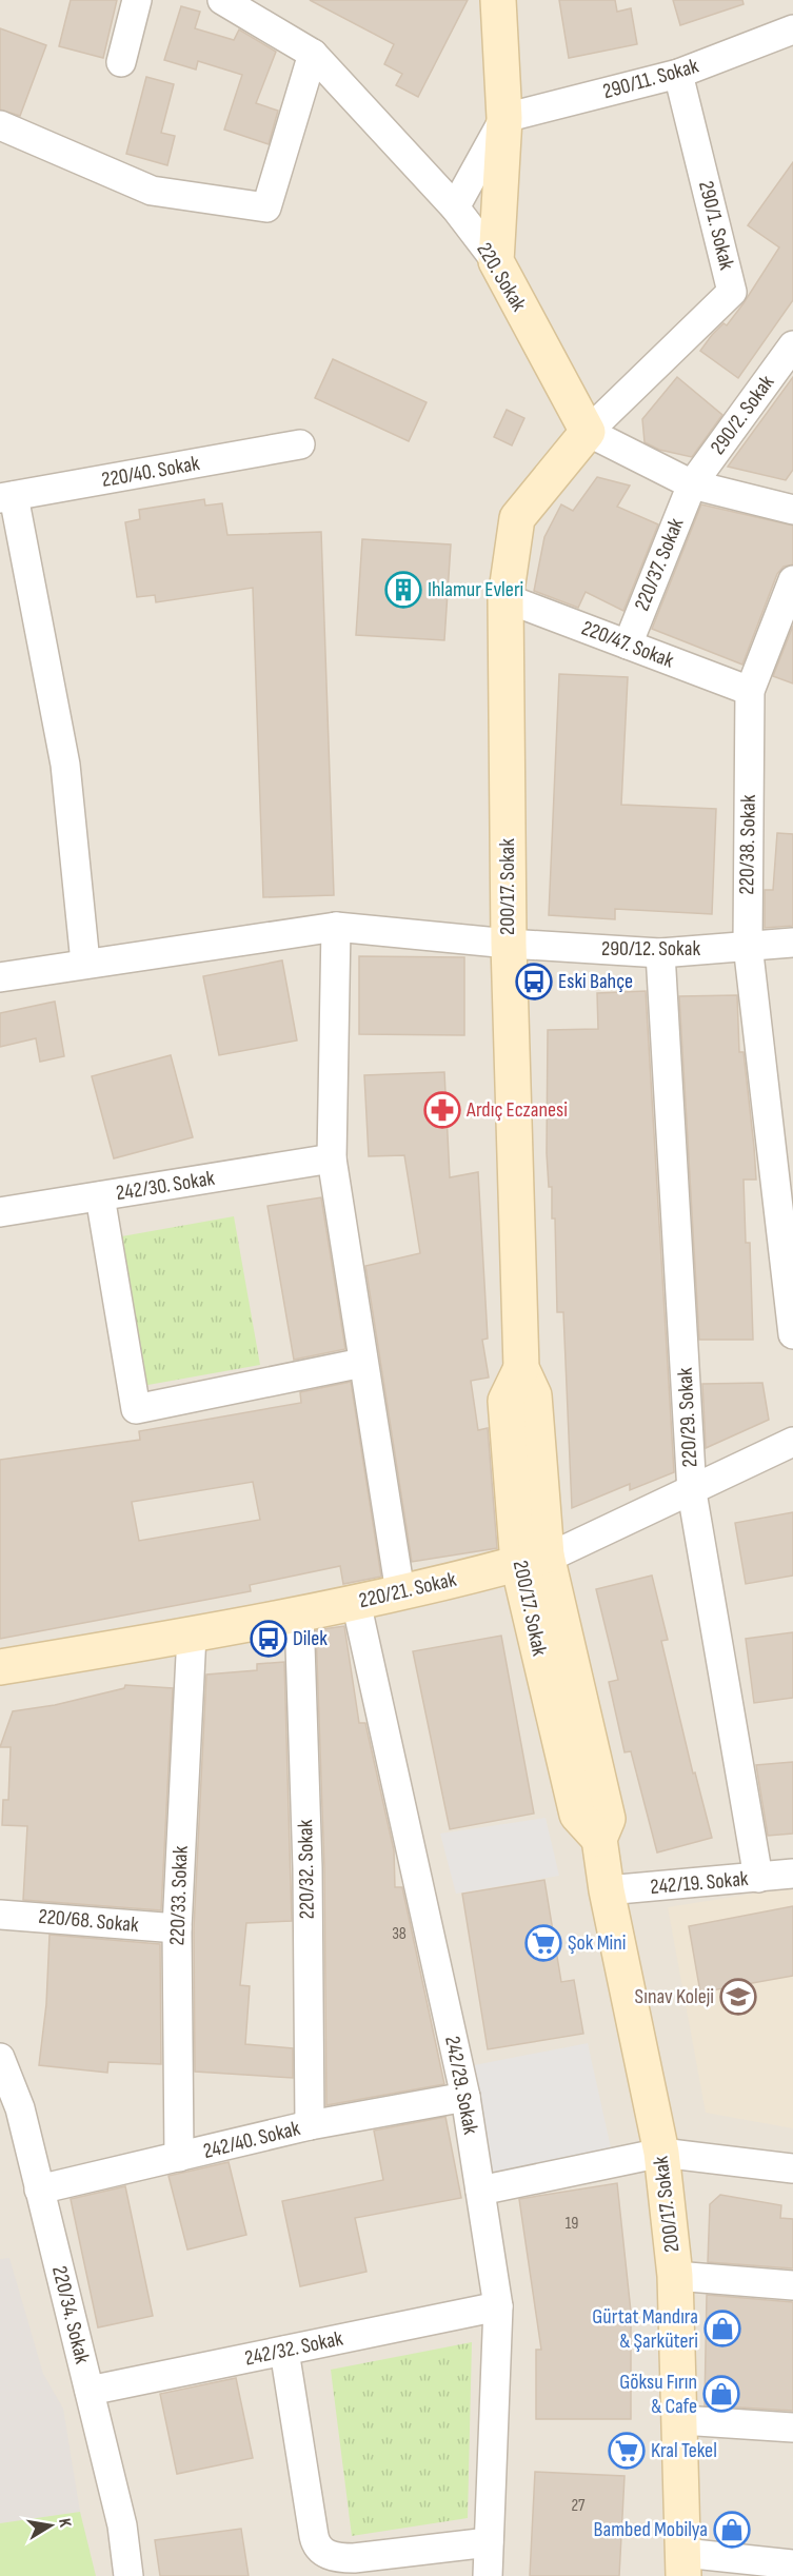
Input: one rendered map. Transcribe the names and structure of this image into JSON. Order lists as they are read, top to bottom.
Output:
{
  "streets": {
    "street": [
      "290/11. Sokak",
      "290/1. Sokak",
      "220. Sokak",
      "290/2. Sokak",
      "220/40. Sokak",
      "220/37. Sokak",
      "220/47. Sokak",
      "220/38. Sokak",
      "200/17. Sokak",
      "290/12. Sokak",
      "242/30. Sokak",
      "220/29. Sokak",
      "220/21. Sokak",
      "220/32. Sokak",
      "242/19. Sokak",
      "220/33. Sokak",
      "220/68. Sokak",
      "242/29. Sokak",
      "242/40. Sokak",
      "220/34. Sokak",
      "242/32. Sokak"
    ]
  },
  "crossings": [
    ["290/11. Sokak", "290/1. Sokak"],
    ["290/1. Sokak", "220. Sokak"],
    ["290/1. Sokak", "200/17. Sokak"],
    ["220. Sokak", "200/17. Sokak"],
    ["290/2. Sokak", "220/37. Sokak"],
    ["220/37. Sokak", "220/47. Sokak"],
    ["220/47. Sokak", "220/38. Sokak"],
    ["220/47. Sokak", "200/17. Sokak"],
    ["220/38. Sokak", "290/12. Sokak"],
    ["200/17. Sokak", "290/12. Sokak"],
    ["200/17. Sokak", "220/21. Sokak"],
    ["200/17. Sokak", "242/19. Sokak"],
    ["290/12. Sokak", "220/29. Sokak"],
    ["220/29. Sokak", "220/21. Sokak"],
    ["220/29. Sokak", "242/19. Sokak"],
    ["220/21. Sokak", "220/32. Sokak"],
    ["220/21. Sokak", "220/33. Sokak"],
    ["220/21. Sokak", "242/29. Sokak"],
    ["220/32. Sokak", "242/40. Sokak"],
    ["220/33. Sokak", "220/68. Sokak"],
    ["220/33. Sokak", "242/40. Sokak"],
    ["242/29. Sokak", "242/40. Sokak"],
    ["242/29. Sokak", "242/32. Sokak"],
    ["242/40. Sokak", "220/34. Sokak"],
    ["220/34. Sokak", "242/32. Sokak"]
  ],
  "places": {
    "building": ["Ihlamur Evleri"],
    "bus stop": ["Eski Bahçe", "Dilek"],
    "pharmacy": ["Ardıç Eczanesi"],
    "supermarket": ["Şok Mini", "Kral Tekel"],
    "school or university": ["Sınav Koleji"],
    "shop": ["Gürtat Mandıra & Şarküteri", "Göksu Fırın & Cafe", "Bambed Mobilya"]
  },
  "house_numbers": ["38", "19", "27"],
  "north": "right"
}
